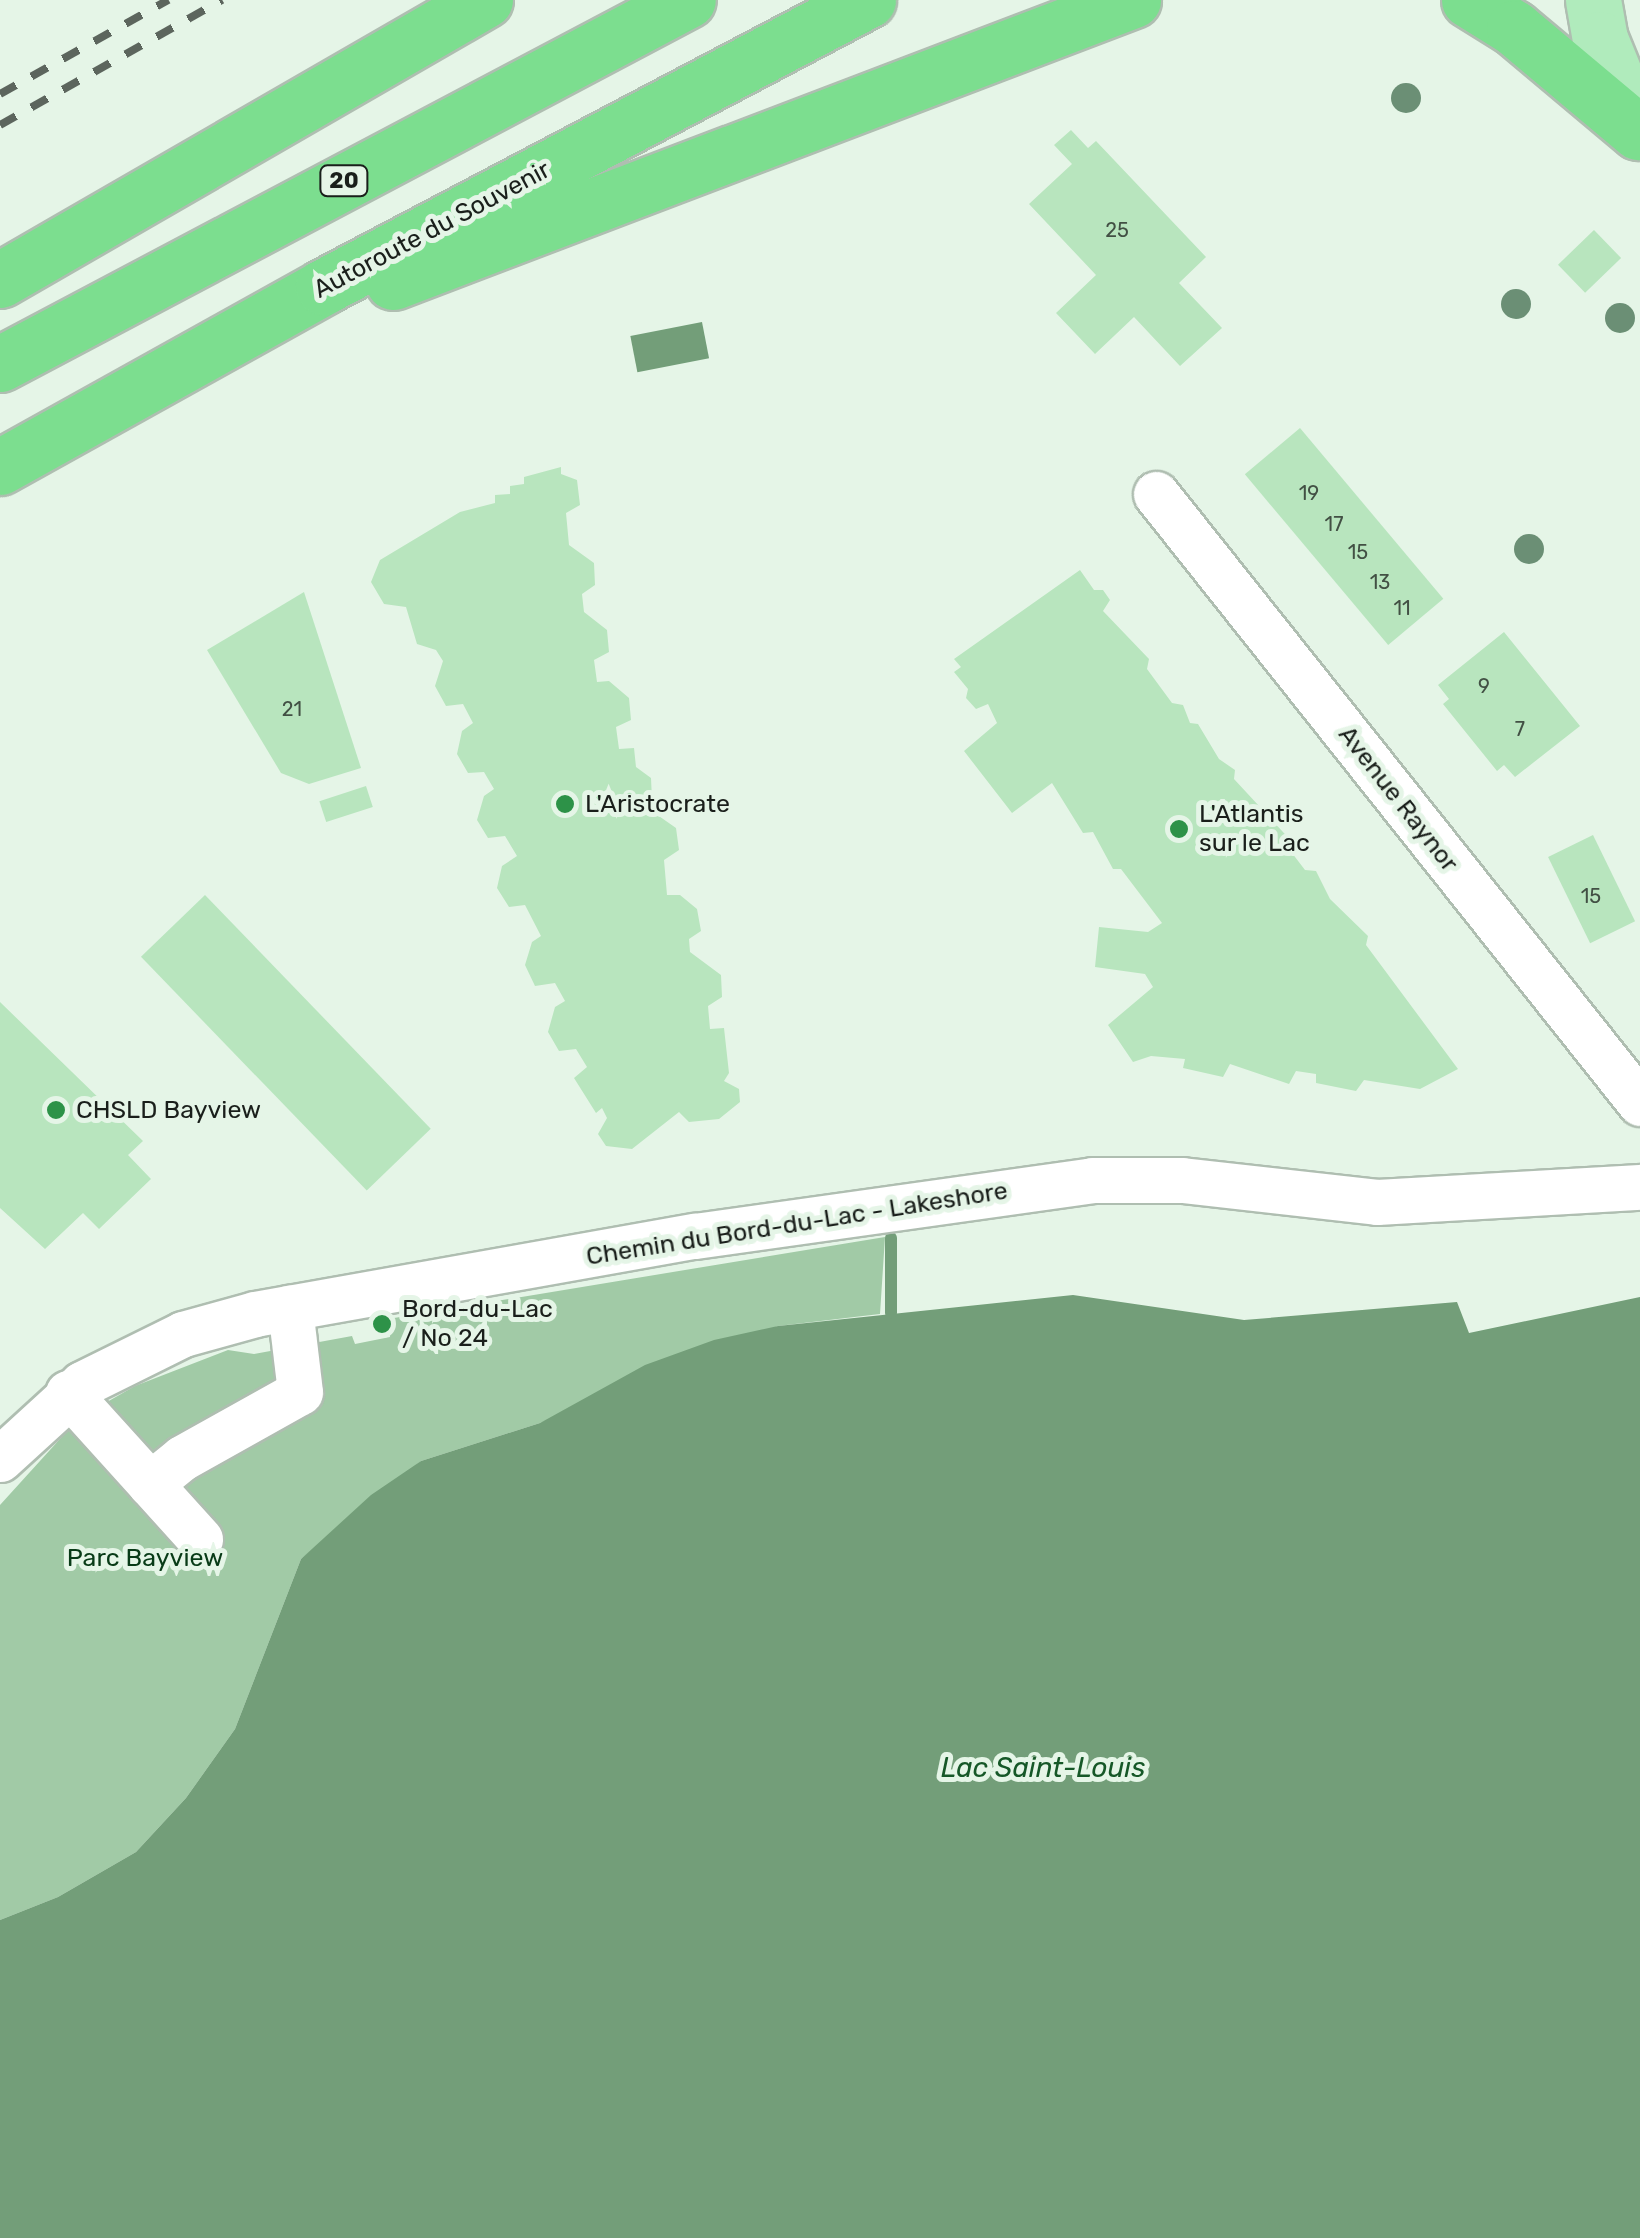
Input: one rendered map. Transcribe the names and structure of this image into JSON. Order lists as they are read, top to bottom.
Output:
{
  "streets": {
    "highway": ["20", "Autoroute du Souvenir"],
    "street": ["Avenue Raynor", "Chemin du Bord-du-Lac - Lakeshore"]
  },
  "water": ["Lac Saint-Louis"],
  "parks": ["Parc Bayview"],
  "places": [
    "L'Aristocrate",
    "L'Atlantis sur le Lac",
    "CHSLD Bayview",
    "Bord-du-Lac / No 24"
  ],
  "house_numbers": [
    "25",
    "19",
    "17",
    "15",
    "13",
    "11",
    "9",
    "21",
    "7",
    "15"
  ]
}
